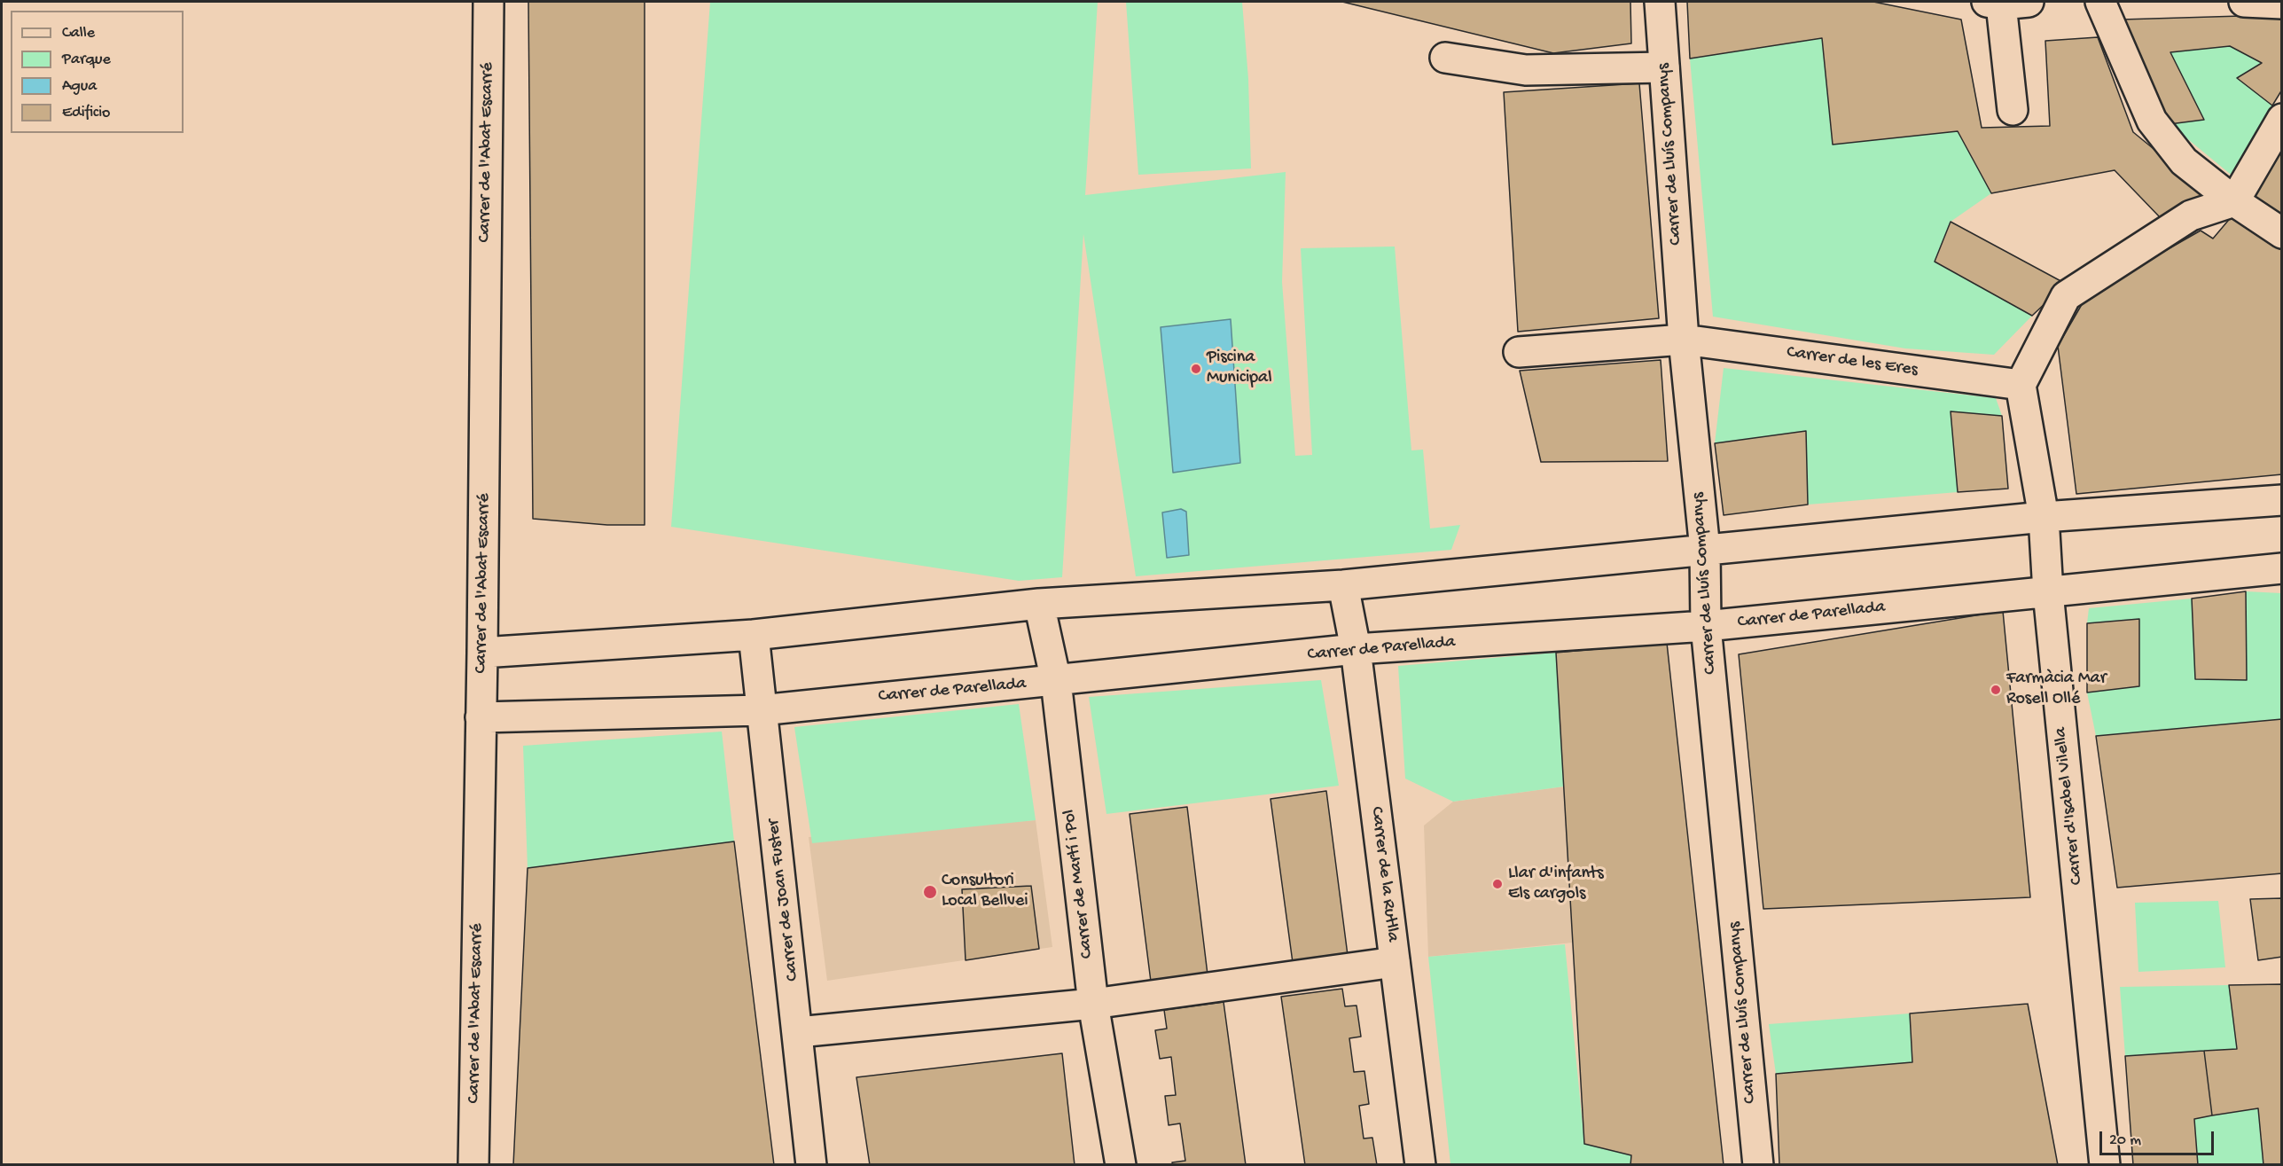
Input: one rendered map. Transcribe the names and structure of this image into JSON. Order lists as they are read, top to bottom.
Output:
{
  "streets": {
    "street": [
      "Carrer de l'Abat Escarré",
      "Carrer de Lluís Companys",
      "Carrer de les Eres",
      "Carrer de Parellada",
      "Carrer d'Isabel Vilella",
      "Carrer de la Rutlla",
      "Carrer de Martí i Pol",
      "Carrer de Joan Fuster"
    ]
  },
  "crossings": [
    ["Carrer de l'Abat Escarré", "Carrer de Parellada"],
    ["Carrer de Lluís Companys", "Carrer de les Eres"],
    ["Carrer de Lluís Companys", "Carrer de Parellada"],
    ["Carrer de les Eres", "Carrer d'Isabel Vilella"],
    ["Carrer de Parellada", "Carrer d'Isabel Vilella"],
    ["Carrer de Parellada", "Carrer de la Rutlla"],
    ["Carrer de Parellada", "Carrer de Martí i Pol"],
    ["Carrer de Parellada", "Carrer de Joan Fuster"]
  ],
  "places": [
    "Piscina Municipal",
    "Farmàcia Mar Rosell Ollé",
    "Llar d'infants Els cargols",
    "Consultori Local Bellvei"
  ],
  "legend": [
    "Calle",
    "Parque",
    "Agua",
    "Edificio"
  ],
  "scale_bar": "20 m"
}
